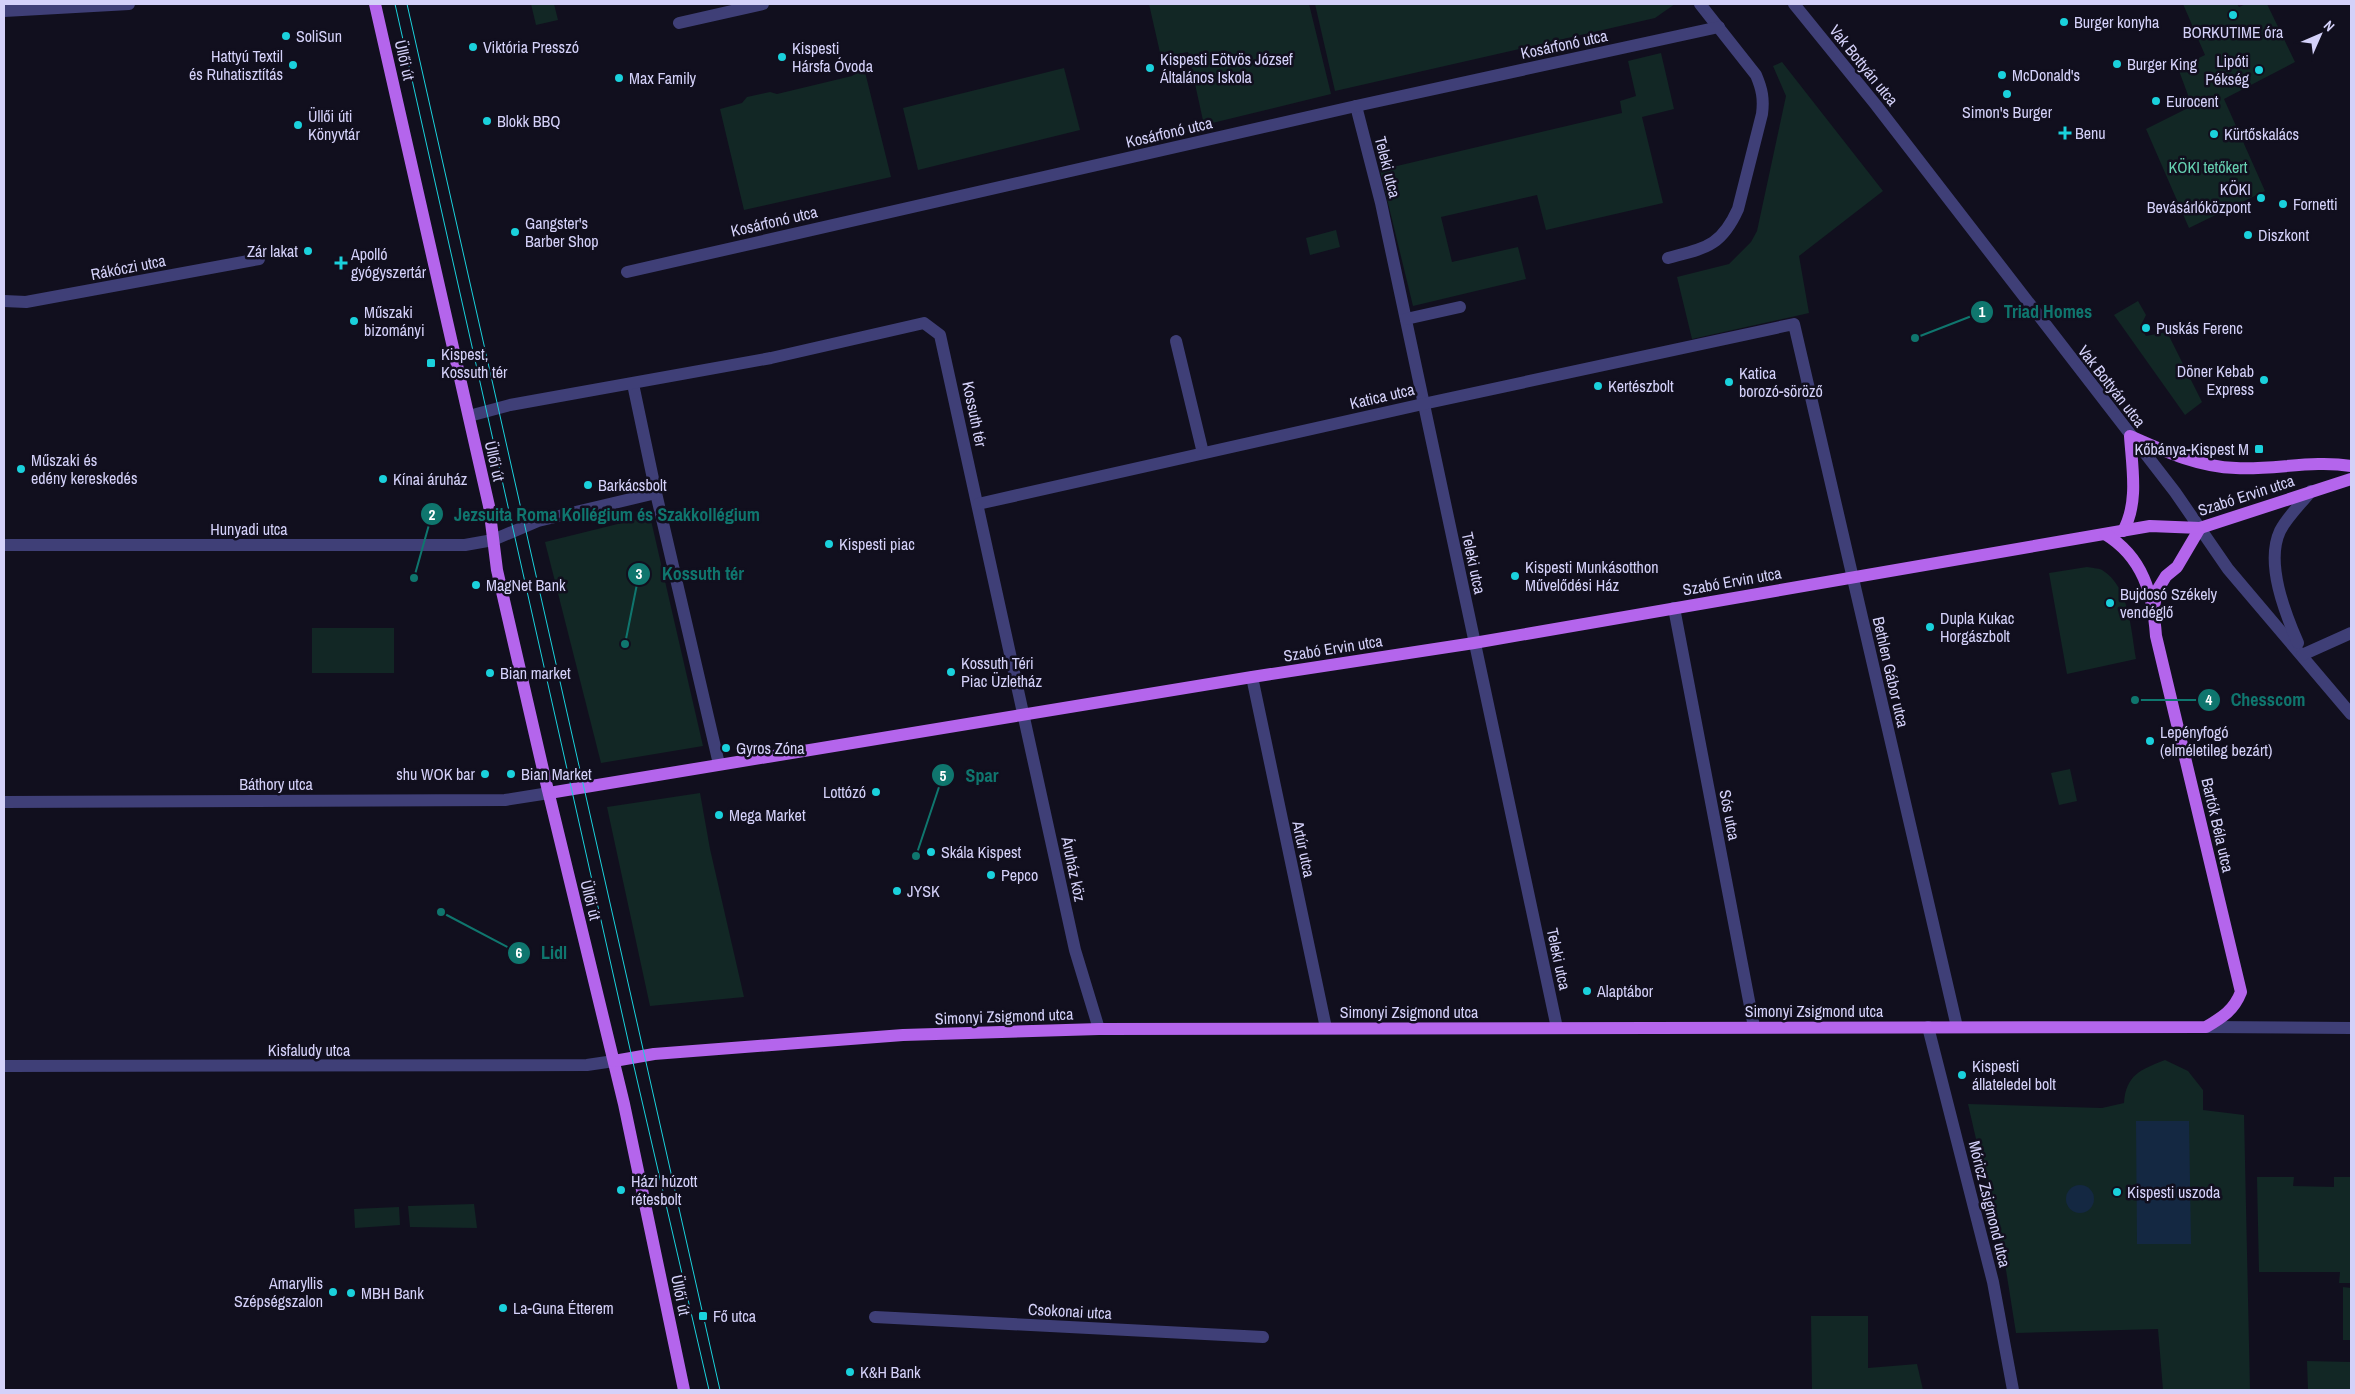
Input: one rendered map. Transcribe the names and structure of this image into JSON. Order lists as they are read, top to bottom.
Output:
{
  "streets": {
    "main road": [
      "Üllői út",
      "Szabó Ervin utca",
      "Bartók Béla utca",
      "Simonyi Zsigmond utca"
    ],
    "street": [
      "Kosárfonó utca",
      "Vak Bottyán utca",
      "Teleki utca",
      "Rákóczi utca",
      "Katica utca",
      "Kossuth tér",
      "Hunyadi utca",
      "Bethlen Gábor utca",
      "Báthory utca",
      "Sós utca",
      "Artúr utca",
      "Áruház köz",
      "Kisfaludy utca",
      "Móricz Zsigmond utca",
      "Csokonai utca"
    ]
  },
  "crossings": [
    ["Kosárfonó utca", "Teleki utca"],
    ["Üllői út", "Kossuth tér"],
    ["Üllői út", "Hunyadi utca"],
    ["Üllői út", "Báthory utca"],
    ["Üllői út", "Simonyi Zsigmond utca"],
    ["Üllői út", "Kisfaludy utca"],
    ["Vak Bottyán utca", "Szabó Ervin utca"],
    ["Teleki utca", "Katica utca"],
    ["Teleki utca", "Szabó Ervin utca"],
    ["Teleki utca", "Simonyi Zsigmond utca"],
    ["Katica utca", "Kossuth tér"],
    ["Katica utca", "Bethlen Gábor utca"],
    ["Kossuth tér", "Szabó Ervin utca"],
    ["Kossuth tér", "Áruház köz"],
    ["Szabó Ervin utca", "Bethlen Gábor utca"],
    ["Szabó Ervin utca", "Sós utca"],
    ["Szabó Ervin utca", "Bartók Béla utca"],
    ["Szabó Ervin utca", "Artúr utca"],
    ["Szabó Ervin utca", "Áruház köz"],
    ["Bethlen Gábor utca", "Simonyi Zsigmond utca"],
    ["Sós utca", "Simonyi Zsigmond utca"],
    ["Bartók Béla utca", "Simonyi Zsigmond utca"],
    ["Artúr utca", "Simonyi Zsigmond utca"],
    ["Áruház köz", "Simonyi Zsigmond utca"],
    ["Simonyi Zsigmond utca", "Kisfaludy utca"],
    ["Simonyi Zsigmond utca", "Móricz Zsigmond utca"]
  ],
  "parks": ["KÖKI tetőkert"],
  "places": {
    "other": [
      "BORKUTIME óra",
      "Burger konyha",
      "SoliSun",
      "Viktória Presszó",
      "Kispesti Hársfa Óvoda",
      "Burger King",
      "Hattyú Textil és Ruhatisztítás",
      "Kispesti Eötvös József Általános Iskola",
      "Lipóti Pékség",
      "McDonald's",
      "Max Family",
      "Simon's Burger",
      "Eurocent",
      "Blokk BBQ",
      "Üllői úti Könyvtár",
      "Kürtőskalács",
      "KÖKI Bevásárlóközpont",
      "Fornetti",
      "Gangster's Barber Shop",
      "Diszkont",
      "Zár lakat",
      "Műszaki bizományi",
      "Puskás Ferenc",
      "Triad Homes",
      "Döner Kebab Express",
      "Katica borozó-söröző",
      "Kertészbolt",
      "Műszaki és edény kereskedés",
      "Kínai áruház",
      "Barkácsbolt",
      "Kispesti piac",
      "Kispesti Munkásotthon Művelődési Ház",
      "Jezsuita Roma Kollégium és Szakkollégium",
      "MagNet Bank",
      "Bujdosó Székely vendéglő",
      "Dupla Kukac Horgászbolt",
      "Kossuth tér",
      "Kossuth Téri Piac Üzletház",
      "Bian market",
      "Chesscom",
      "Lepényfogó (elméletileg bezárt)",
      "Gyros Zóna",
      "shu WOK bar",
      "Bian Market",
      "Lottózó",
      "Mega Market",
      "Skála Kispest",
      "Spar",
      "Pepco",
      "JYSK",
      "Lidl",
      "Alaptábor",
      "Kispesti állateledel bolt",
      "Házi húzott rétesbolt",
      "Kispesti uszoda",
      "Amaryllis Szépségszalon",
      "MBH Bank",
      "La-Guna Étterem",
      "K&H Bank"
    ],
    "health": ["Benu", "Apolló gyógyszertár"],
    "transit": ["Kispest, Kossuth tér", "Kőbánya-Kispest M", "Fő utca"]
  },
  "north": "top right"
}
